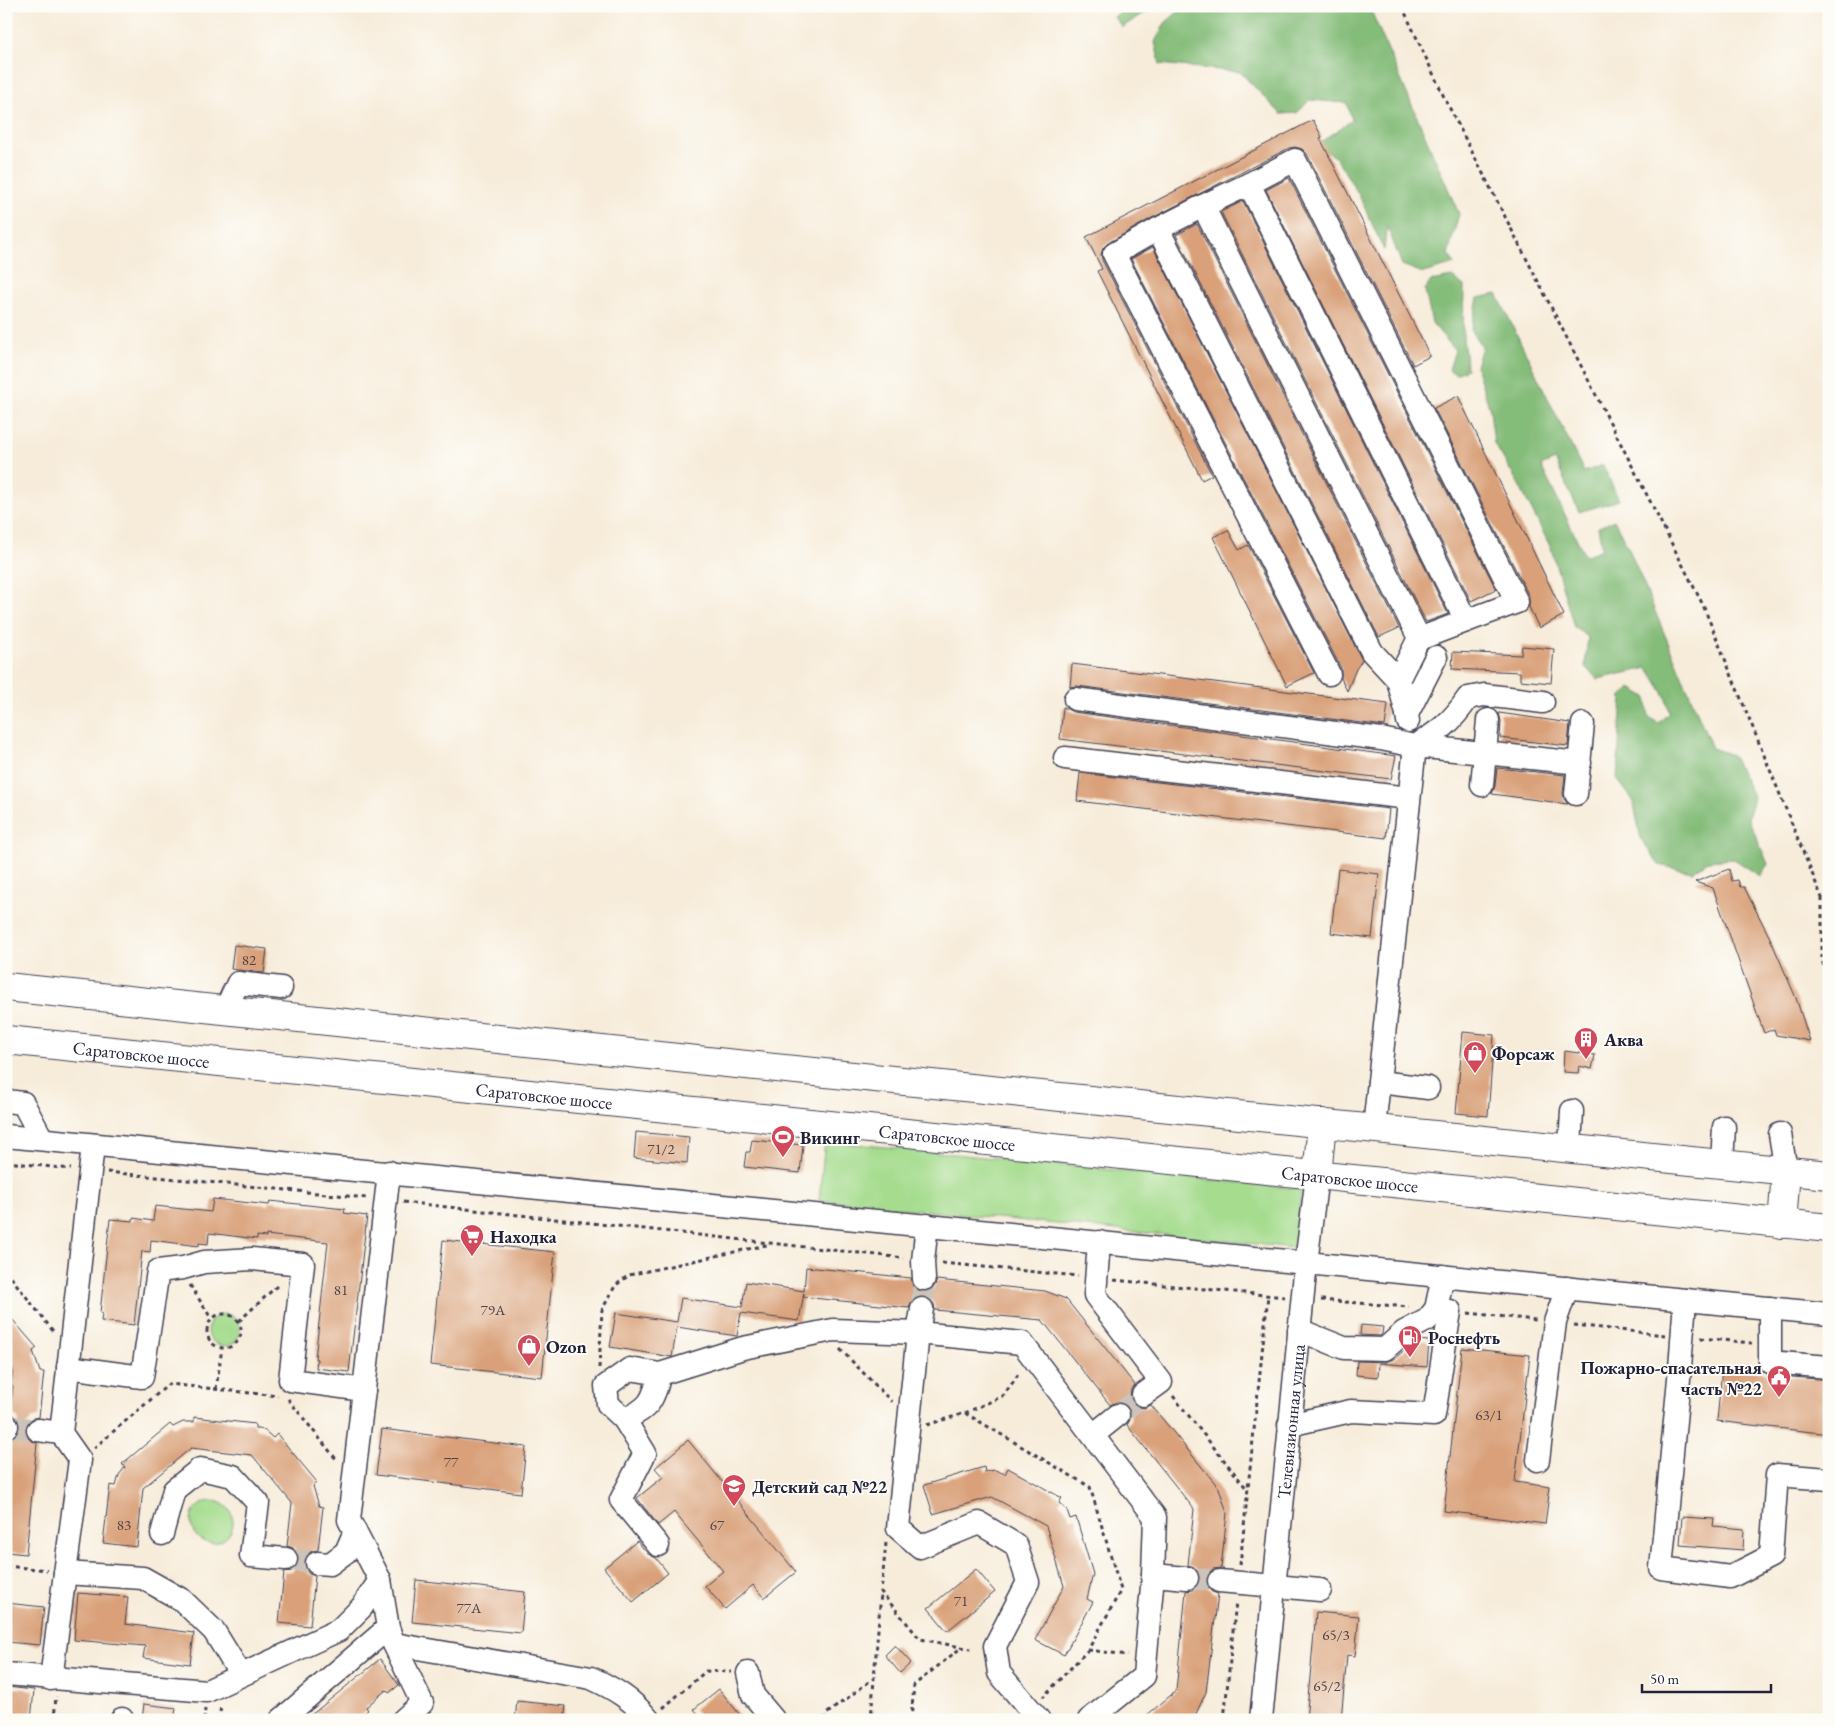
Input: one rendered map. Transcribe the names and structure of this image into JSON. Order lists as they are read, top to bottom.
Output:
{
  "streets": {
    "main road": ["Саратовское шоссе", "Телевизионная улица"]
  },
  "crossings": [
    ["Саратовское шоссе", "Телевизионная улица"]
  ],
  "places": {
    "building": ["Аква"],
    "shop": ["Форсаж", "Ozon"],
    "sports": ["Викинг"],
    "supermarket": ["Находка"],
    "fuel station": ["Роснефть"],
    "public building": ["Пожарно-спасательная часть №22"],
    "school or university": ["Детский сад №22"]
  },
  "house_numbers": [
    "82",
    "71/2",
    "81",
    "79А",
    "63/1",
    "77",
    "83",
    "67",
    "71",
    "77А",
    "65/3",
    "65/2"
  ],
  "scale_bar": "50 m"
}
